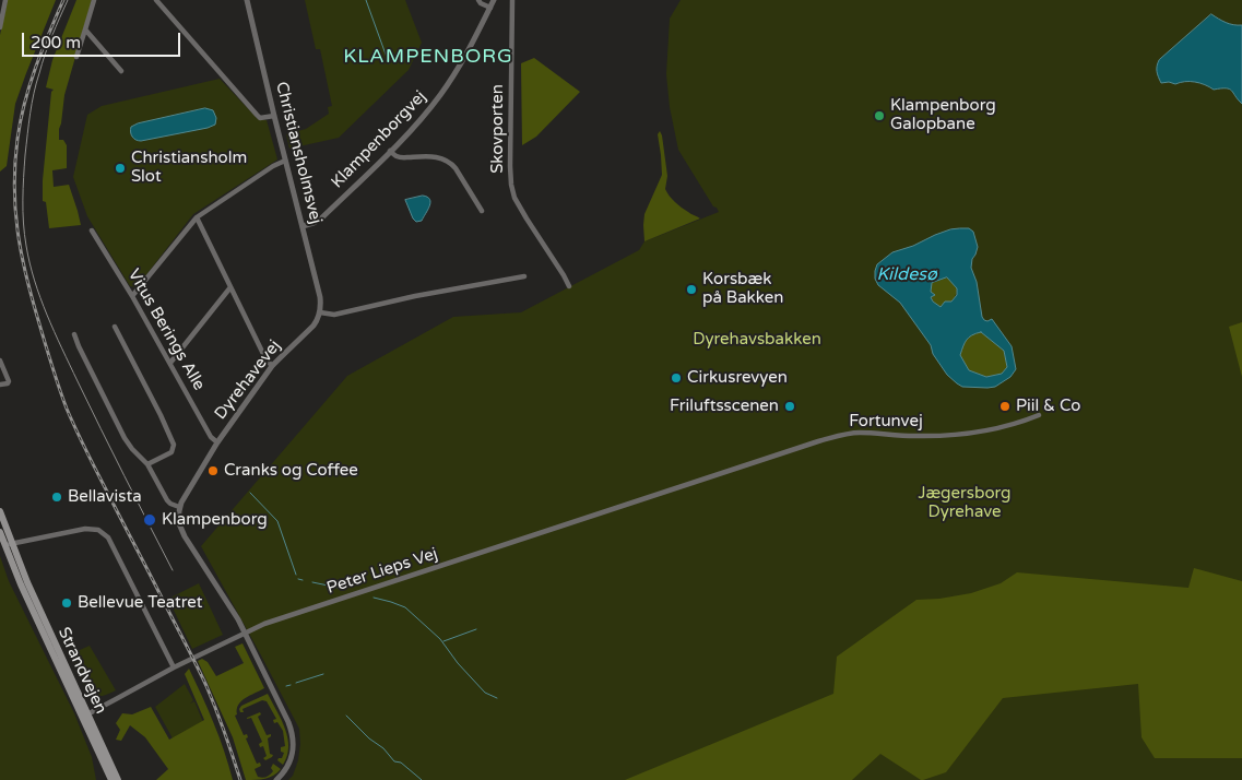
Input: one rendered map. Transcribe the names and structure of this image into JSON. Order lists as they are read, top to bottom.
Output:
{
  "streets": {
    "main road": ["Strandvejen"],
    "street": [
      "Skovporten",
      "Klampenborgvej",
      "Christiansholmsvej",
      "Vitus Berings Alle",
      "Dyrehavevej",
      "Fortunvej",
      "Peter Lieps Vej"
    ]
  },
  "crossings": [
    ["Klampenborgvej", "Christiansholmsvej"],
    ["Christiansholmsvej", "Dyrehavevej"],
    ["Vitus Berings Alle", "Dyrehavevej"],
    ["Fortunvej", "Peter Lieps Vej"],
    ["Peter Lieps Vej", "Strandvejen"]
  ],
  "districts": ["KLAMPENBORG"],
  "water": ["Kildesø"],
  "parks": ["Dyrehavsbakken", "Jægersborg Dyrehave"],
  "places": [
    "Klampenborg Galopbane",
    "Christiansholm Slot",
    "Korsbæk på Bakken",
    "Cirkusrevyen",
    "Friluftsscenen",
    "Piil & Co",
    "Cranks og Coffee",
    "Bellavista",
    "Klampenborg",
    "Bellevue Teatret"
  ],
  "scale_bar": "200 m"
}
